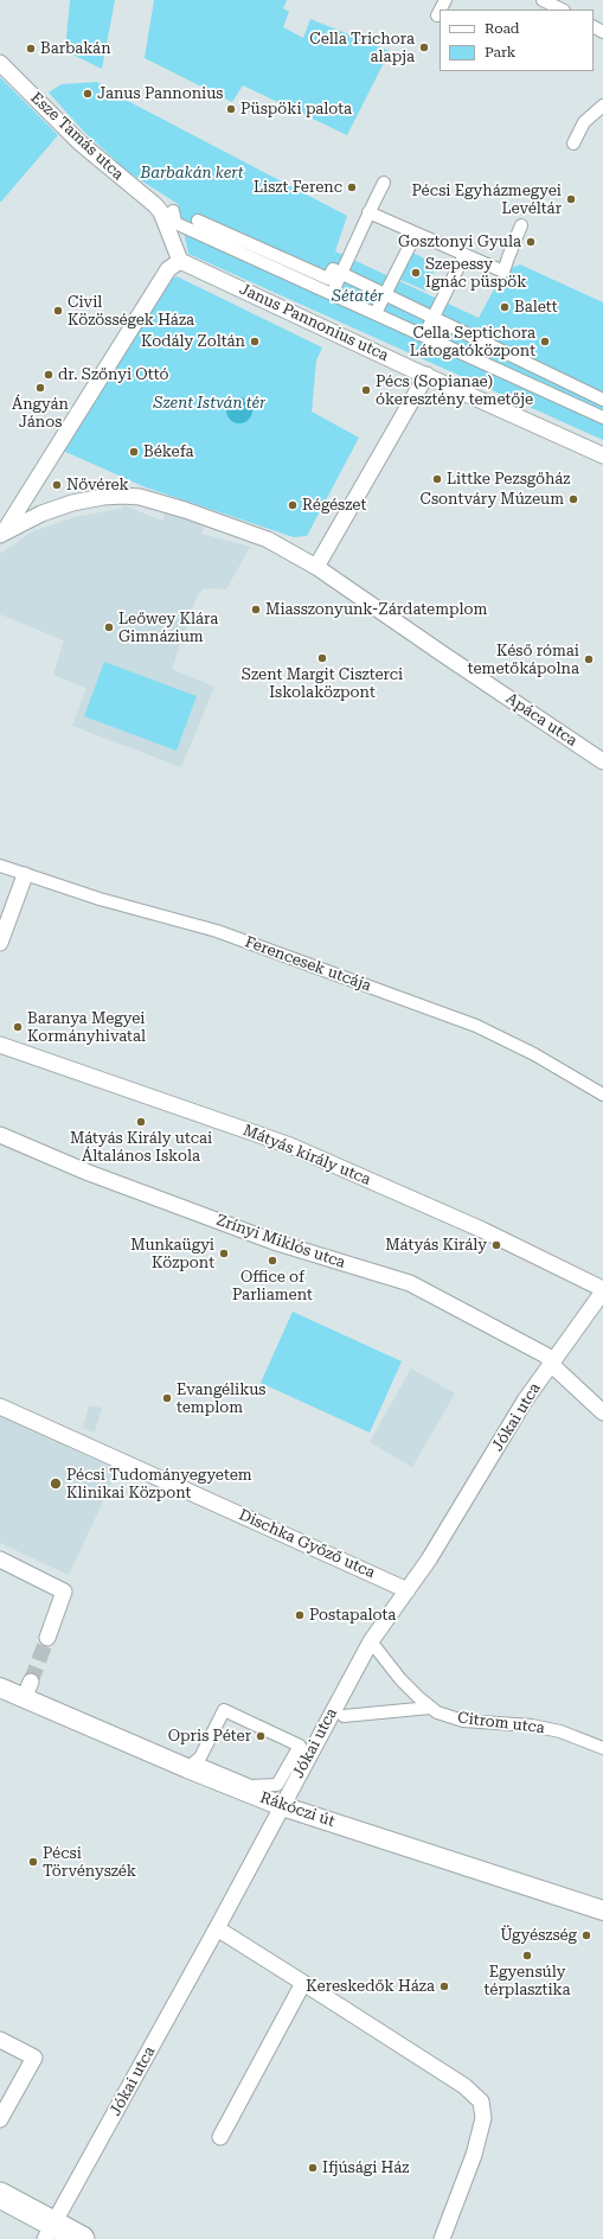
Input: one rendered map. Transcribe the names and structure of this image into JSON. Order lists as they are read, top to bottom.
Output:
{
  "streets": {
    "street": [
      "Esze Tamás utca",
      "Janus Pannonius utca",
      "Apáca utca",
      "Ferencesek utcája",
      "Mátyás király utca",
      "Zrínyi Miklós utca",
      "Jókai utca",
      "Dischka Győző utca",
      "Citrom utca",
      "Rákóczi út"
    ]
  },
  "crossings": [
    ["Esze Tamás utca", "Janus Pannonius utca"],
    ["Mátyás király utca", "Jókai utca"],
    ["Zrínyi Miklós utca", "Jókai utca"],
    ["Jókai utca", "Dischka Győző utca"],
    ["Jókai utca", "Citrom utca"],
    ["Jókai utca", "Rákóczi út"]
  ],
  "parks": ["Barbakán kert", "Sétatér", "Szent István tér"],
  "places": [
    "Cella Trichora alapja",
    "Barbakán",
    "Janus Pannonius",
    "Püspöki palota",
    "Liszt Ferenc",
    "Pécsi Egyházmegyei Levéltár",
    "Gosztonyi Gyula",
    "Szepessy Ignác püspök",
    "Balett",
    "Civil Közösségek Háza",
    "Kodály Zoltán",
    "Cella Septichora Látogatóközpont",
    "dr. Szőnyi Ottó",
    "Ángyán János",
    "Pécs (Sopianae) ókeresztény temetője",
    "Békefa",
    "Littke Pezsgőház",
    "Nővérek",
    "Csontváry Múzeum",
    "Régészet",
    "Miasszonyunk-Zárdatemplom",
    "Leőwey Klára Gimnázium",
    "Szent Margit Ciszterci Iskolaközpont",
    "Késő római temetőkápolna",
    "Baranya Megyei Kormányhivatal",
    "Mátyás Király utcai Általános Iskola",
    "Mátyás Király",
    "Munkaügyi Központ",
    "Office of Parliament",
    "Evangélikus templom",
    "Pécsi Tudományegyetem Klinikai Központ",
    "Postapalota",
    "Opris Péter",
    "Pécsi Törvényszék",
    "Ügyészség",
    "Egyensúly térplasztika",
    "Kereskedők Háza",
    "Ifjúsági Ház"
  ],
  "legend": ["Road", "Park"]
}
